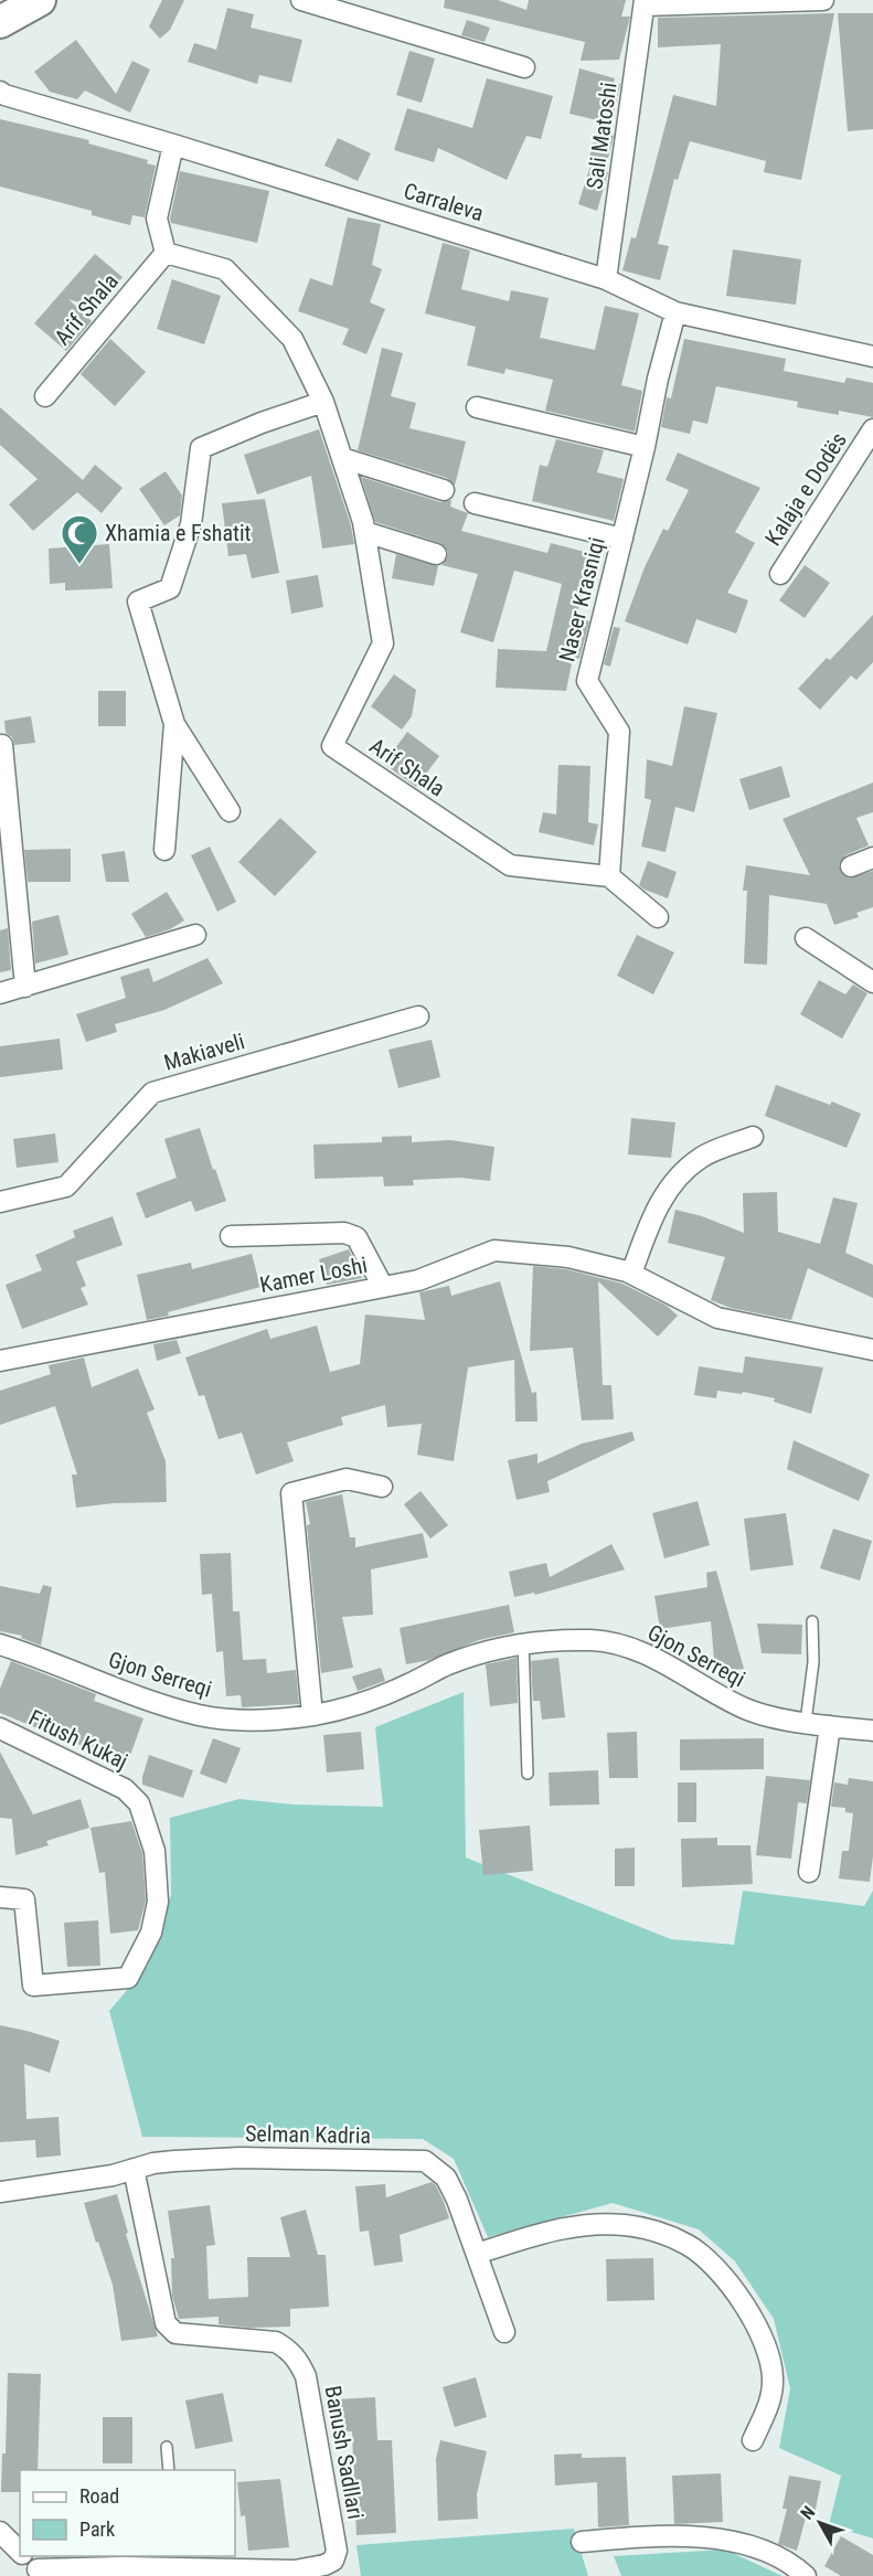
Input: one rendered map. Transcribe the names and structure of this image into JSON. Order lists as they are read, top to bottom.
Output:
{
  "streets": {
    "street": [
      "Sali Matoshi",
      "Carraleva",
      "Arif Shala",
      "Kalaja e Dodës",
      "Naser Krasniqi",
      "Makiaveli",
      "Kamer Loshi",
      "Gjon Serreqi",
      "Fitush Kukaj",
      "Selman Kadria",
      "Banush Sadllari"
    ]
  },
  "crossings": [
    ["Sali Matoshi", "Carraleva"],
    ["Carraleva", "Naser Krasniqi"],
    ["Arif Shala", "Naser Krasniqi"],
    ["Selman Kadria", "Banush Sadllari"]
  ],
  "places": {
    "mosque": ["Xhamia e Fshatit"]
  },
  "legend": ["Road", "Park"],
  "north": "top left"
}
